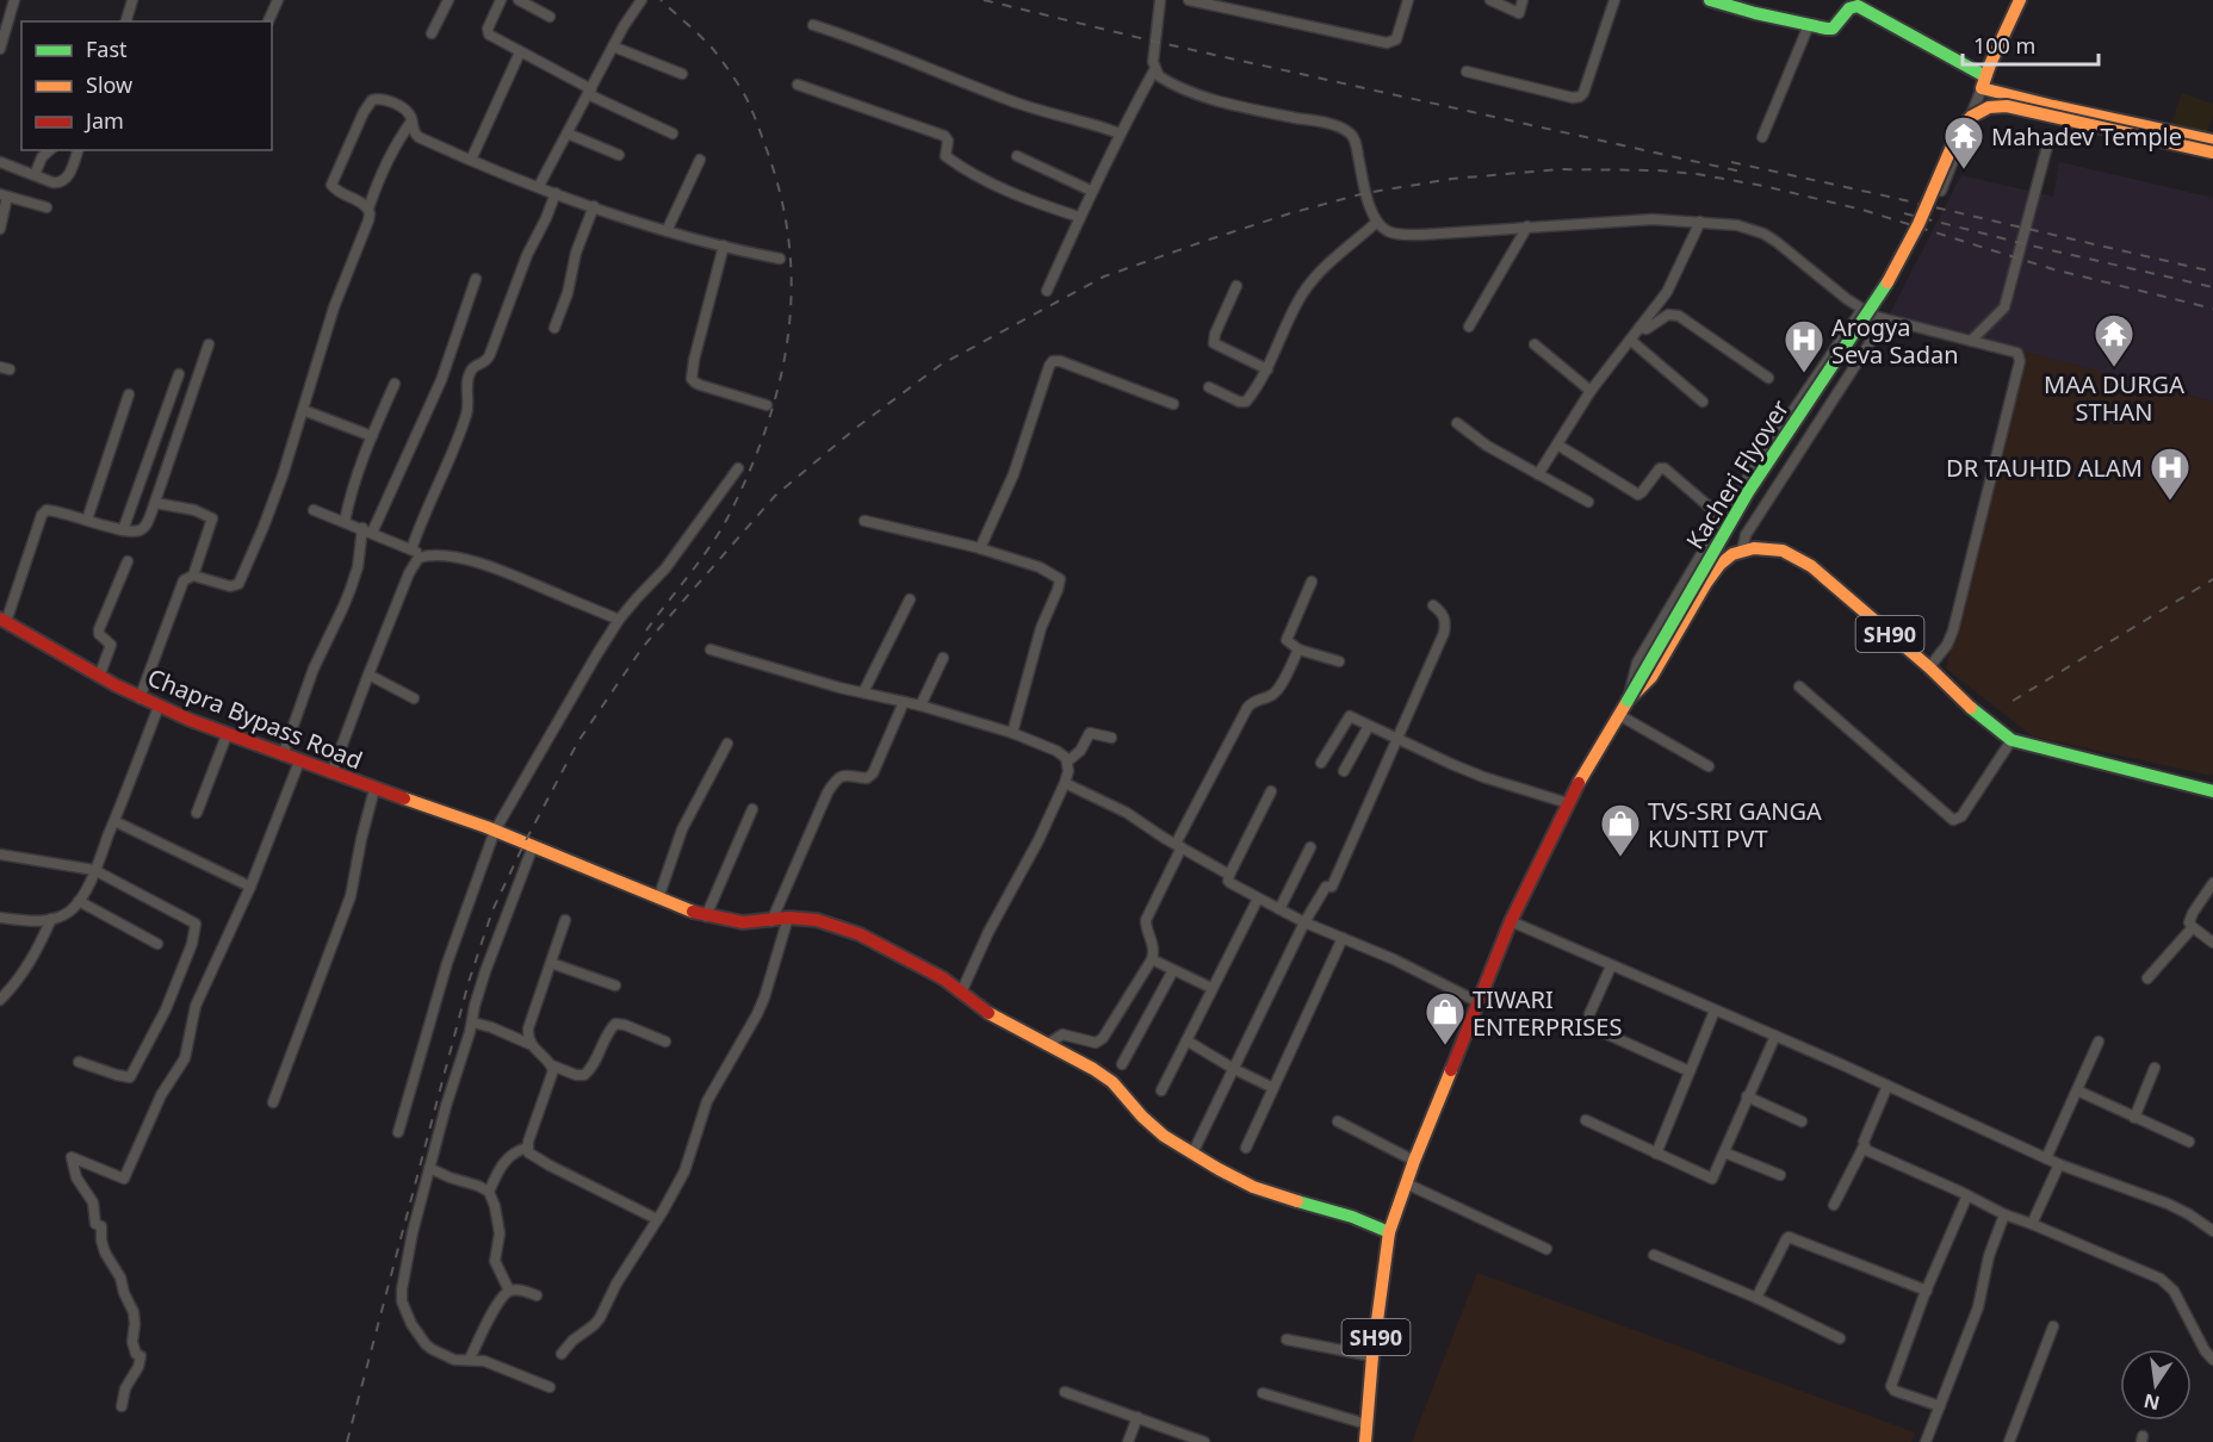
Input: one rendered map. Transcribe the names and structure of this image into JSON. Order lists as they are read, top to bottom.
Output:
{
  "streets": {
    "main road": ["Kacheri Flyover", "SH90", "Chapra Bypass Road"]
  },
  "crossings": [
    ["Kacheri Flyover", "SH90"],
    ["SH90", "Chapra Bypass Road"]
  ],
  "places": {
    "temple": ["Mahadev Temple", "MAA DURGA STHAN"],
    "hospital": ["Arogya Seva Sadan", "DR TAUHID ALAM"],
    "shop": ["TVS-SRI GANGA KUNTI PVT", "TIWARI ENTERPRISES"]
  },
  "legend": ["Fast", "Slow", "Jam"],
  "scale_bar": "100 m",
  "north": "bottom"
}
